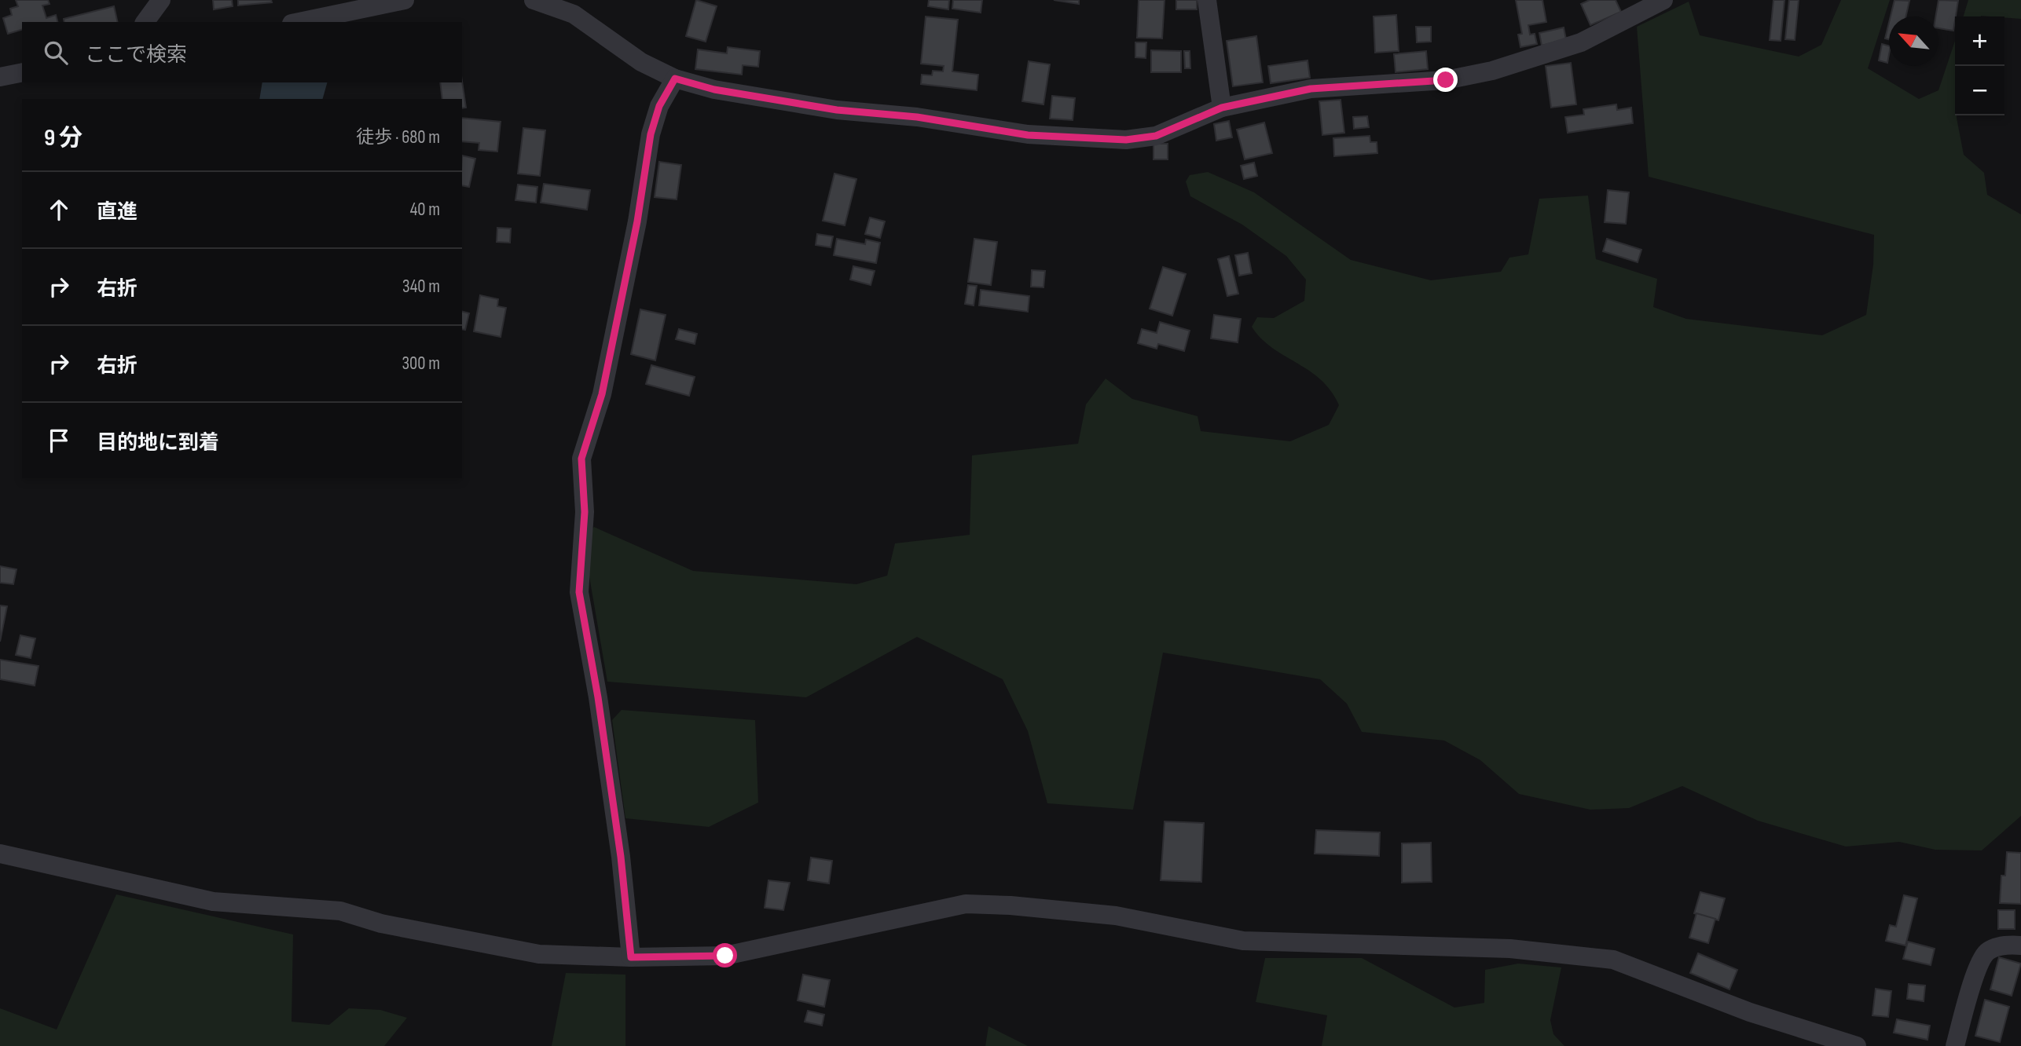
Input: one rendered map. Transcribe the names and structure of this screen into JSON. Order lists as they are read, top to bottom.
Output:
{
  "north": "top left",
  "page": {
    "map_buttons": ["+", "−"],
    "search": "ここで検索",
    "heading": ["9 分", "徒歩 · 680 m"],
    "list": [
      ["直進", "40 m"],
      ["右折", "340 m"],
      ["右折", "300 m"],
      "目的地に到着"
    ]
  }
}
